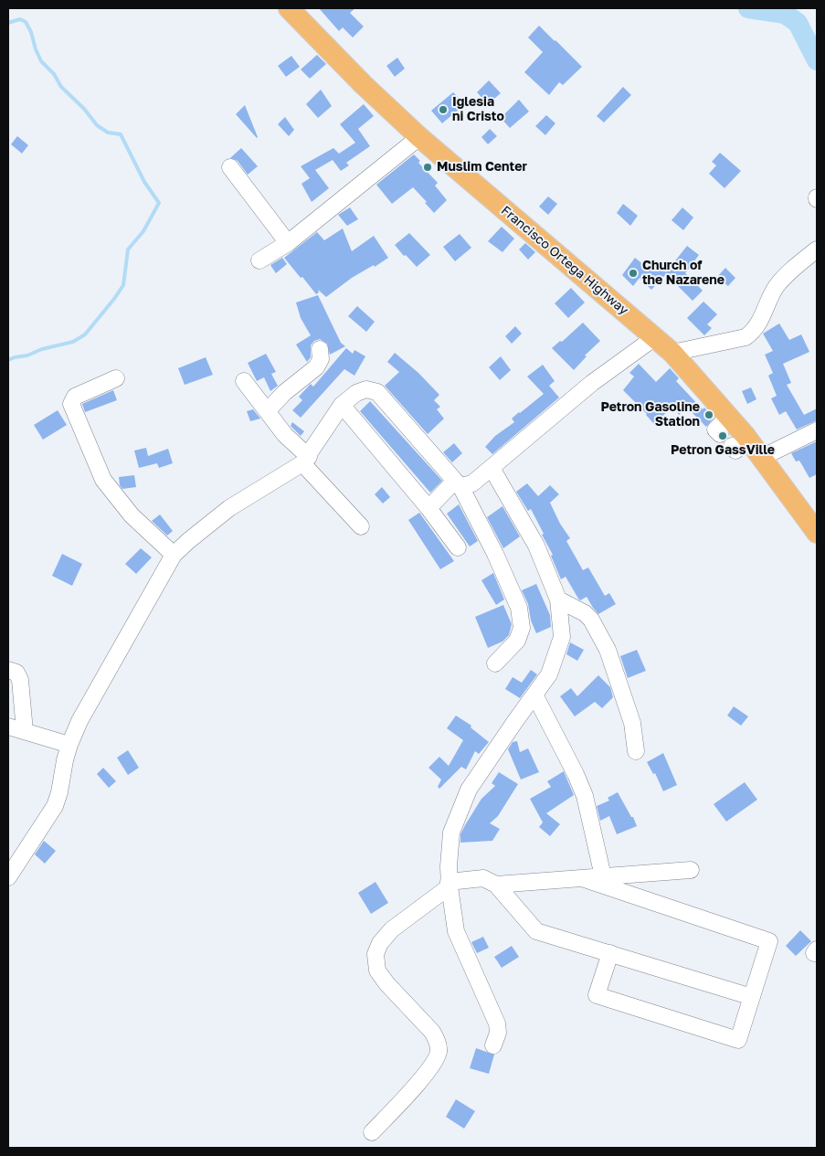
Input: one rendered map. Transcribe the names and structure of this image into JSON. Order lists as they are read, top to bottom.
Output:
{
  "streets": {
    "main road": ["Francisco Ortega Highway"]
  },
  "places": [
    "Iglesia ni Cristo",
    "Muslim Center",
    "Church of the Nazarene",
    "Petron Gasoline Station",
    "Petron GassVille"
  ]
}
